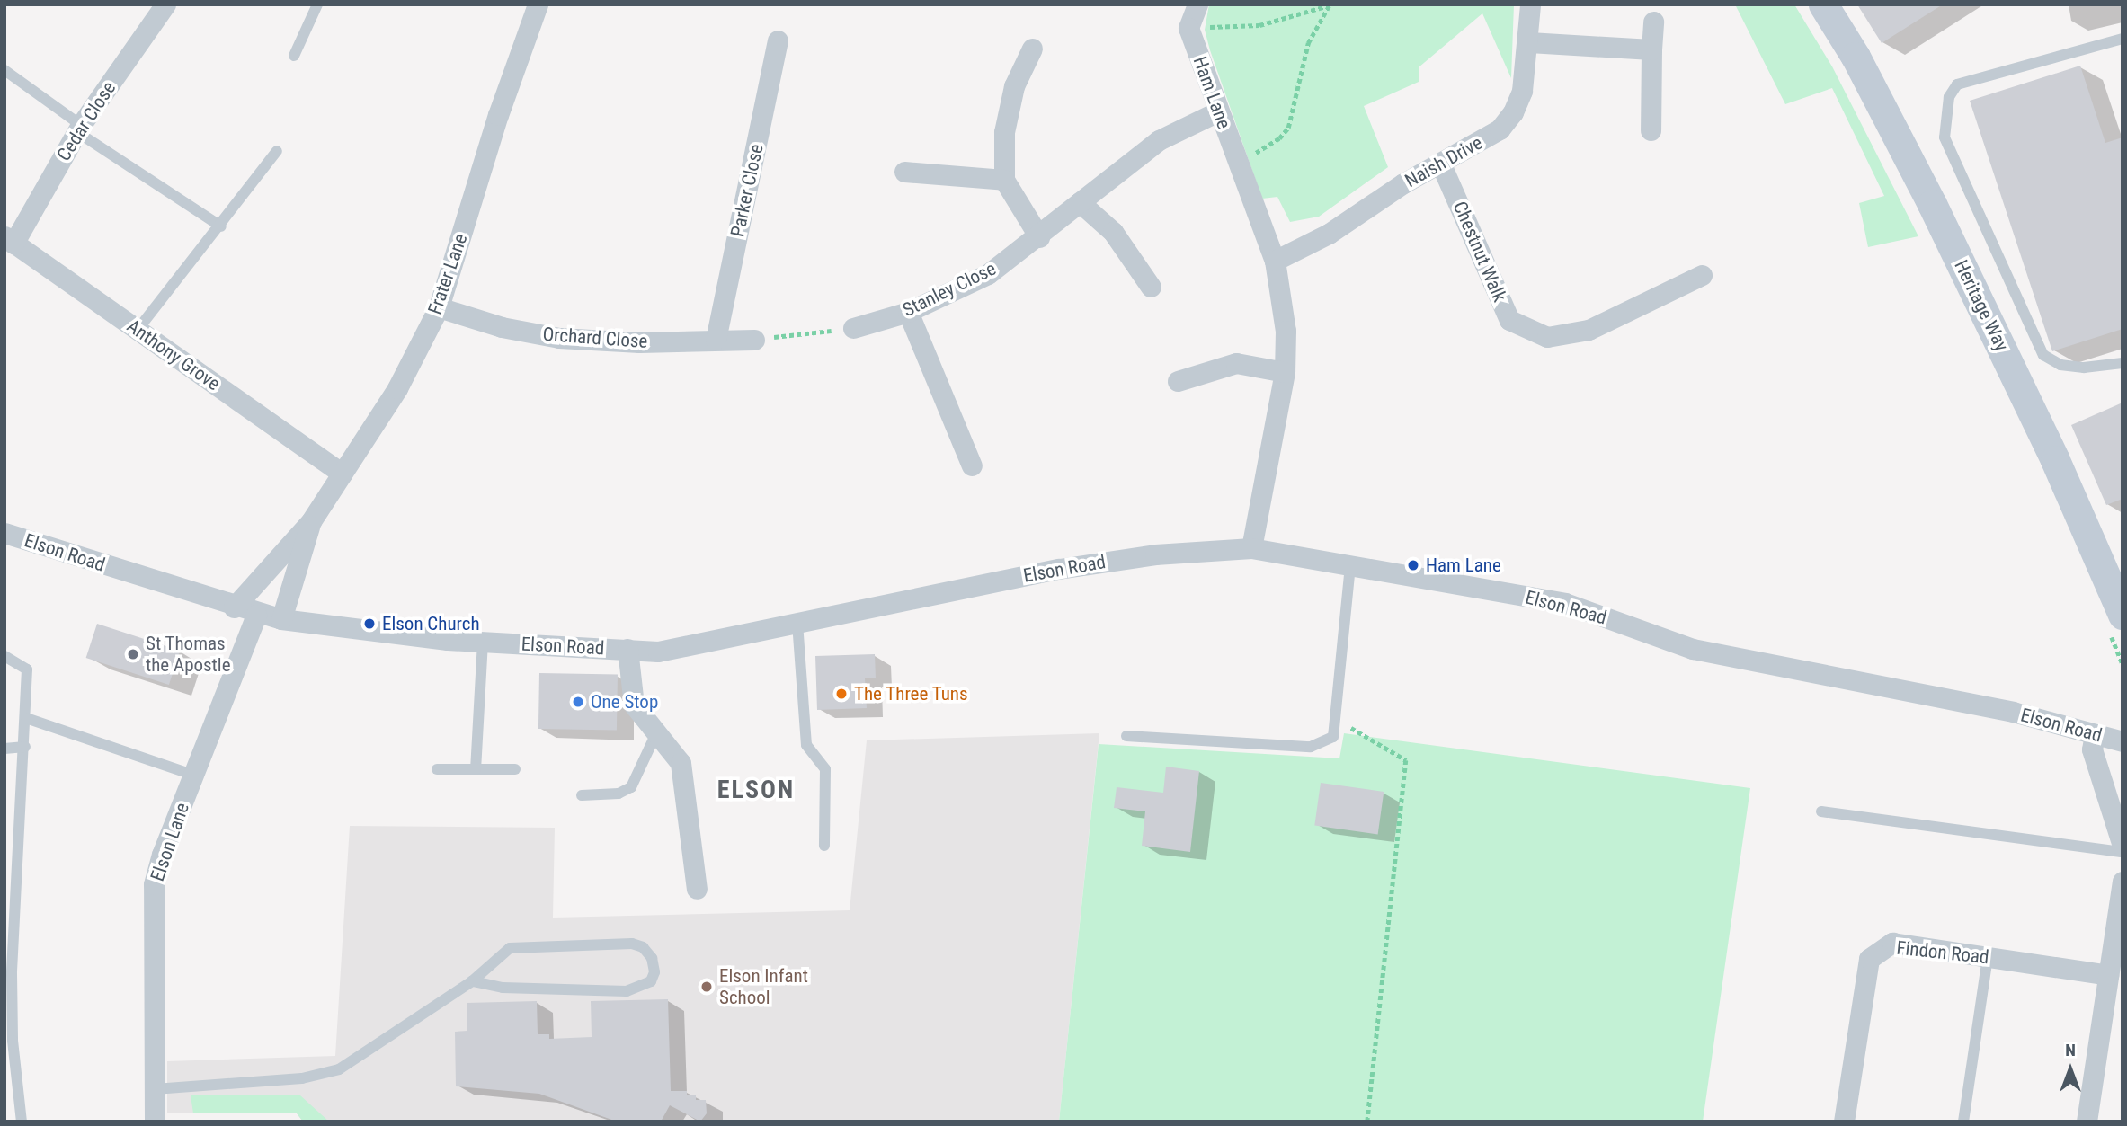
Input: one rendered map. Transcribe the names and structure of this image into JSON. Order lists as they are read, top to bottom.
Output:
{
  "streets": {
    "street": [
      "Ham Lane",
      "Cedar Close",
      "Naish Drive",
      "Parker Close",
      "Chestnut Walk",
      "Frater Lane",
      "Stanley Close",
      "Heritage Way",
      "Orchard Close",
      "Anthony Grove",
      "Elson Road",
      "Elson Lane",
      "Findon Road"
    ]
  },
  "crossings": [
    ["Ham Lane", "Naish Drive"],
    ["Ham Lane", "Stanley Close"],
    ["Ham Lane", "Elson Road"],
    ["Cedar Close", "Anthony Grove"],
    ["Naish Drive", "Chestnut Walk"],
    ["Parker Close", "Orchard Close"],
    ["Frater Lane", "Orchard Close"],
    ["Frater Lane", "Anthony Grove"],
    ["Frater Lane", "Elson Road"],
    ["Elson Road", "Elson Lane"]
  ],
  "districts": ["ELSON"],
  "places": [
    "Ham Lane",
    "Elson Church",
    "St Thomas the Apostle",
    "The Three Tuns",
    "One Stop",
    "Elson Infant School"
  ],
  "north": "top"
}
